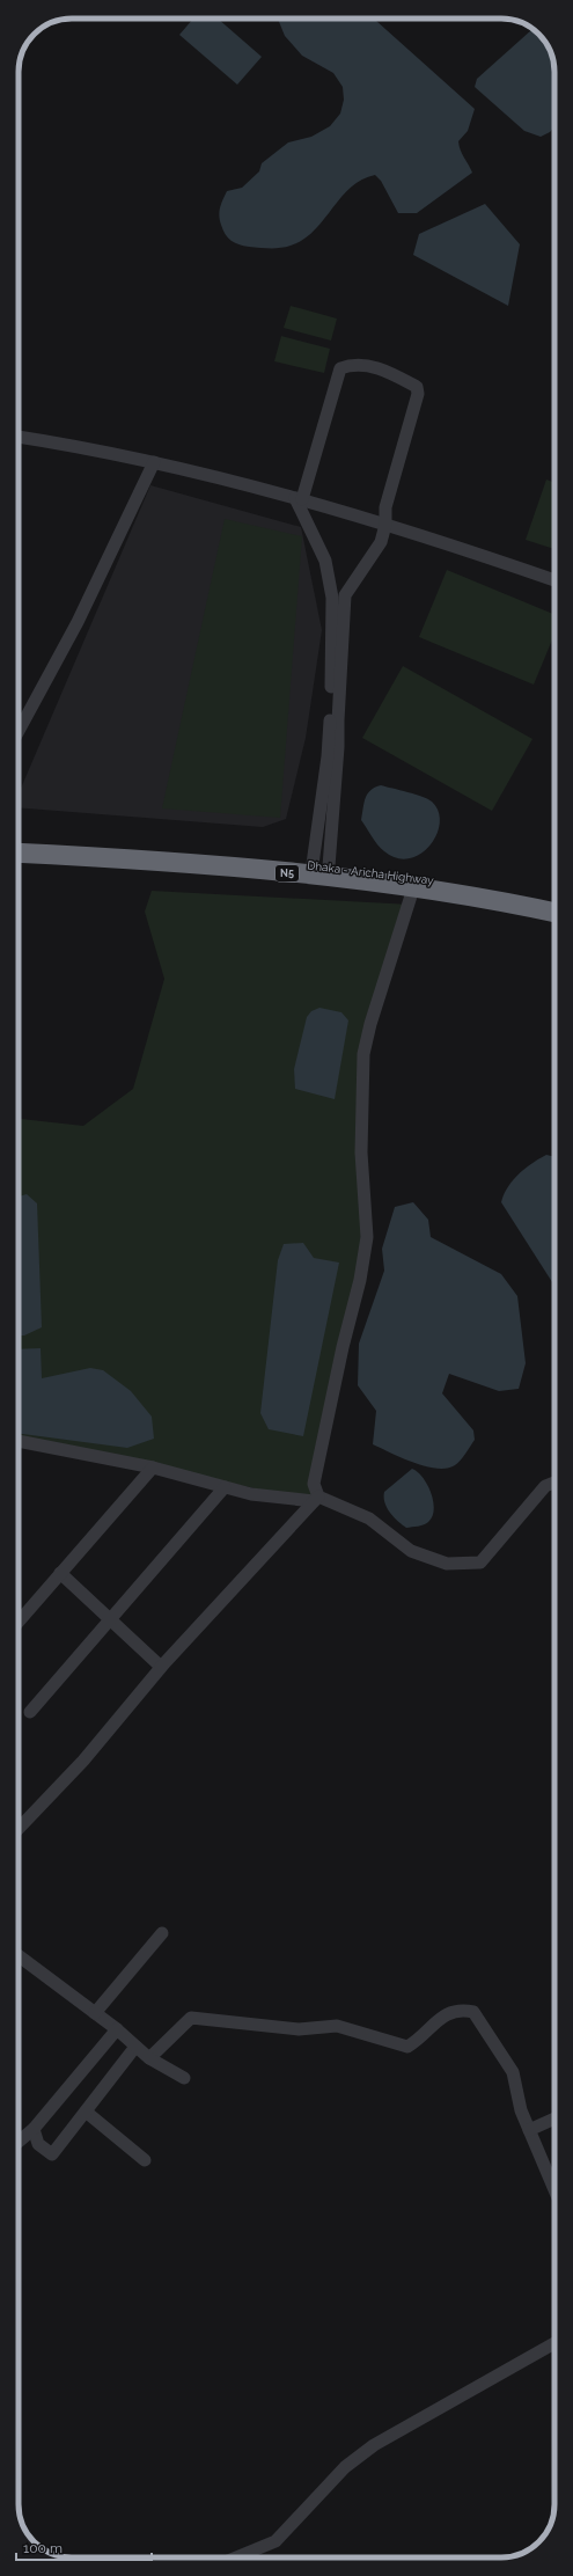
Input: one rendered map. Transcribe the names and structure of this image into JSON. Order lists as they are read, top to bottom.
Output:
{
  "streets": {
    "highway": ["Dhaka - Aricha Highway", "N5"]
  },
  "scale_bar": "100 m"
}
